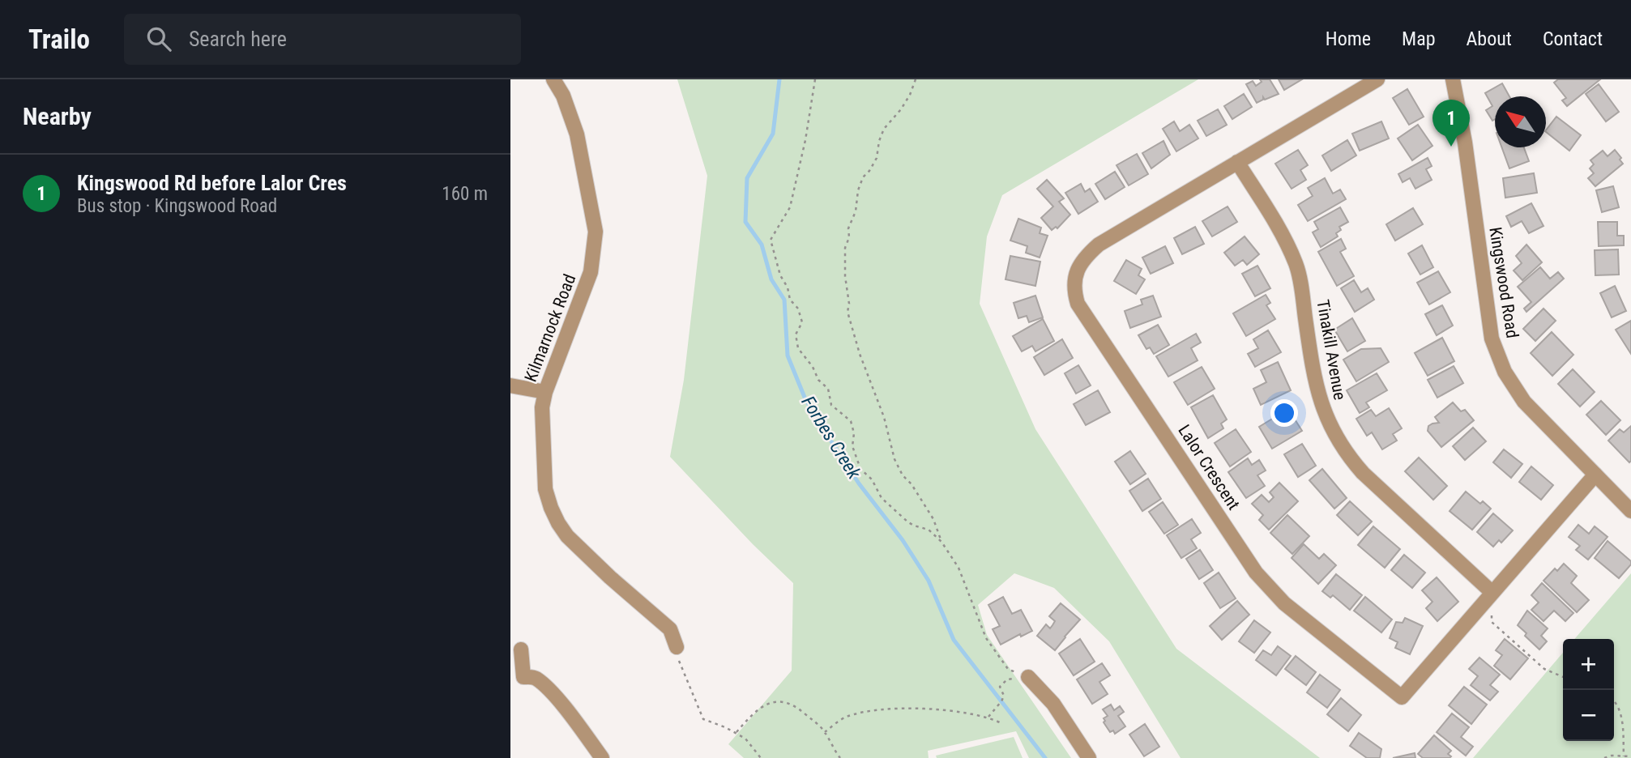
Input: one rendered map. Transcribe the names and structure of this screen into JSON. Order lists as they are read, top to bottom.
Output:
{
  "streets": {
    "street": [
      "Kingswood Road",
      "Kilmarnock Road",
      "Tinakill Avenue",
      "Lalor Crescent"
    ]
  },
  "crossings": [
    ["Kingswood Road", "Lalor Crescent"],
    ["Tinakill Avenue", "Lalor Crescent"]
  ],
  "water": ["Forbes Creek"],
  "north": "top left",
  "page": {
    "header": "Trailo",
    "search": "Search here",
    "nav": [
      "Home",
      "Map",
      "About",
      "Contact"
    ],
    "heading": "Nearby",
    "pins": "1",
    "list": [
      {
        "mark": "1",
        "name": "Kingswood Rd before Lalor Cres",
        "note": "Bus stop · Kingswood Road",
        "value": "160 m"
      }
    ],
    "map_buttons": ["+", "−"]
  }
}
